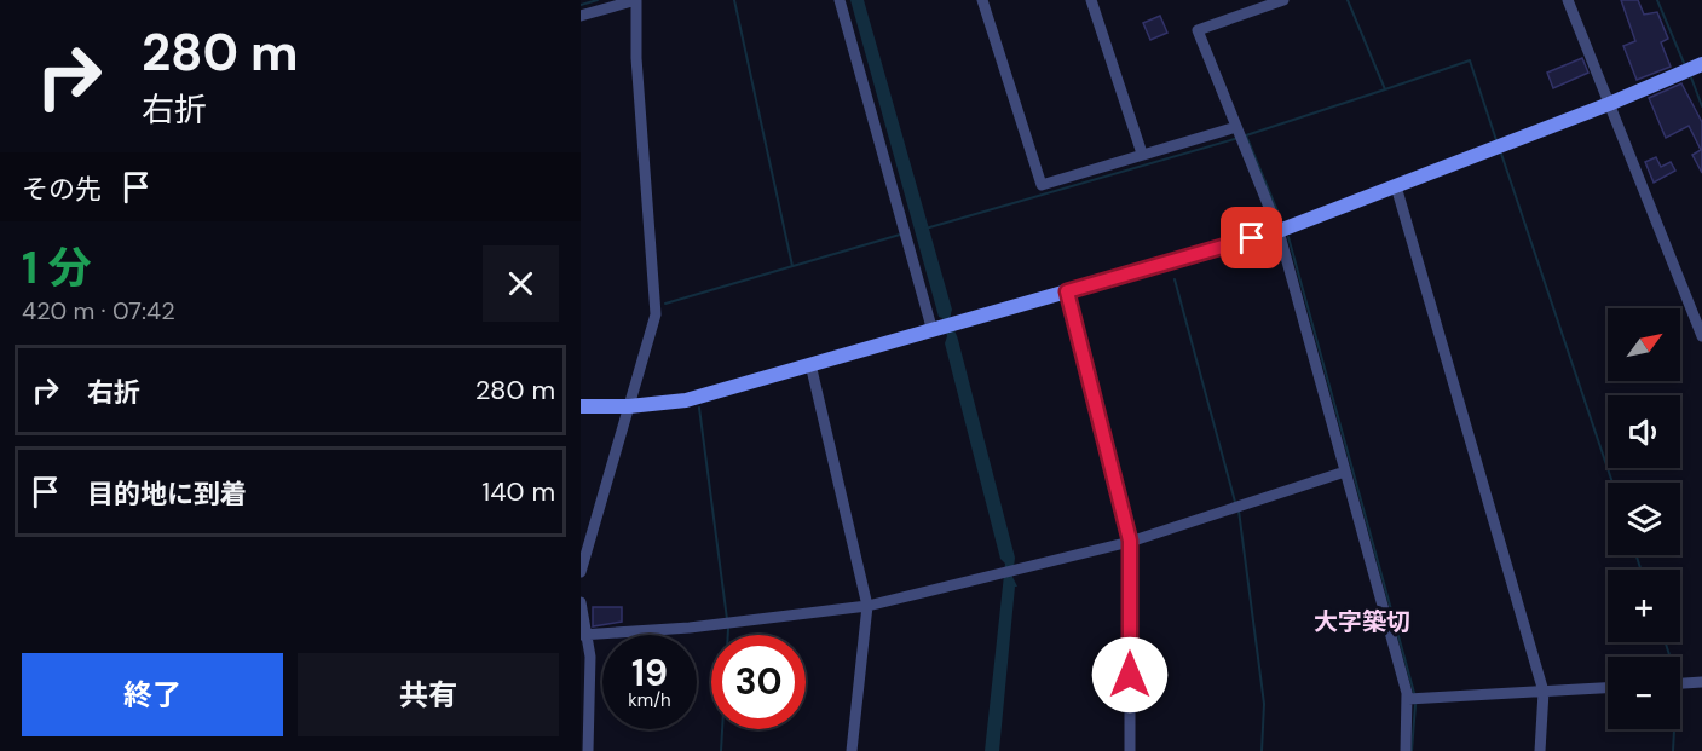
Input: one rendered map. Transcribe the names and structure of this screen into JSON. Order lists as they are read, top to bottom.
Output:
{
  "districts": ["大字築切"],
  "north": "top right",
  "page": {
    "turn": ["280 m", "右折"],
    "then": "その先",
    "heading": ["1 分", "420 m · 07:42"],
    "map_buttons": ["+", "−"],
    "list": [
      {
        "name": "右折",
        "value": "280 m"
      },
      {
        "name": "目的地に到着",
        "value": "140 m"
      }
    ],
    "speed": "19 km/h",
    "limit": "30",
    "buttons": ["終了", "共有"]
  }
}
